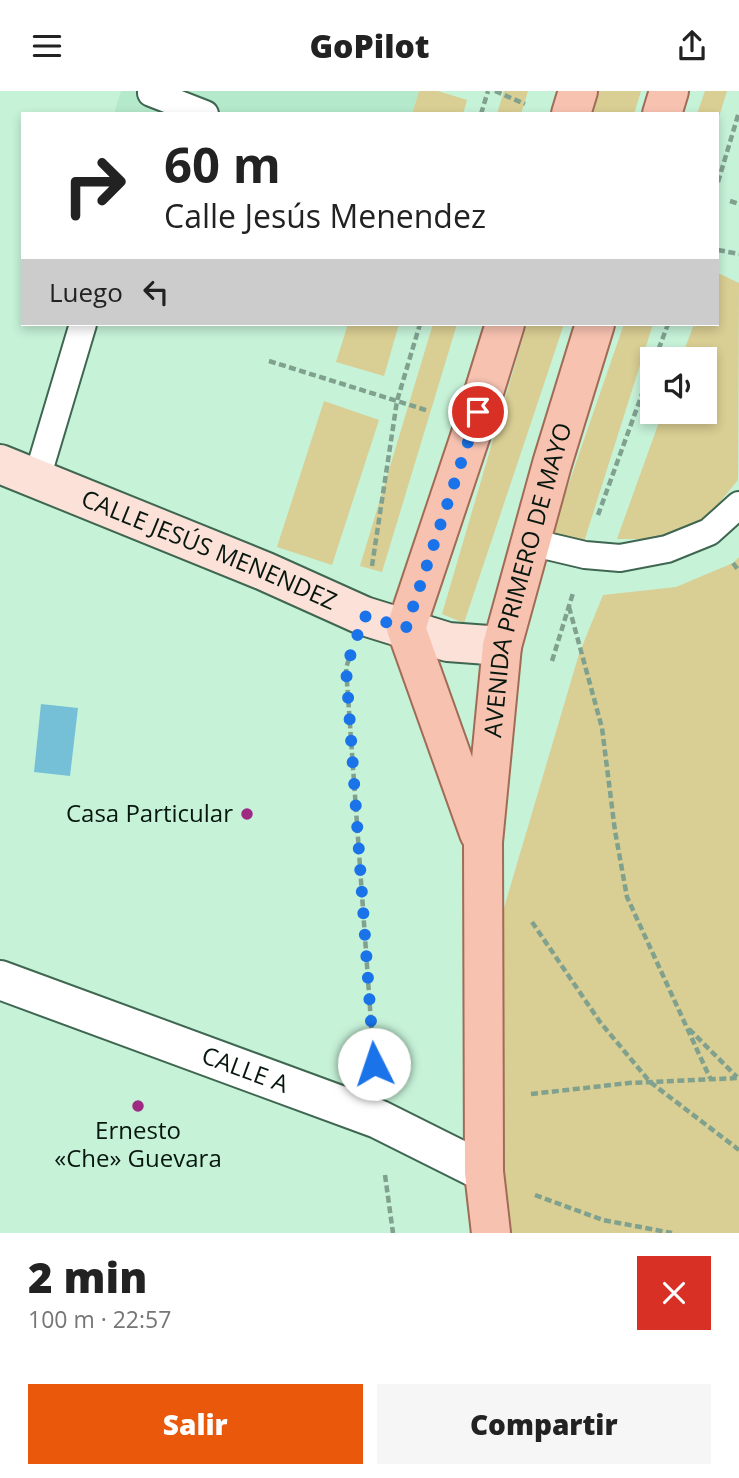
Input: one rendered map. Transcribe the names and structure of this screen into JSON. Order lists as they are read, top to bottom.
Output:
{
  "streets": {
    "main road": ["AVENIDA PRIMERO DE MAYO"],
    "street": ["CALLE JESÚS MENENDEZ", "CALLE A"]
  },
  "crossings": [
    ["CALLE JESÚS MENENDEZ", "AVENIDA PRIMERO DE MAYO"],
    ["AVENIDA PRIMERO DE MAYO", "CALLE A"]
  ],
  "places": ["Casa Particular", "Ernesto «Che» Guevara"],
  "page": {
    "header": "GoPilot",
    "turn": ["60 m", "Calle Jesús Menendez"],
    "then": "Luego",
    "heading": ["2 min", "100 m · 22:57"],
    "buttons": ["Salir", "Compartir"]
  }
}
